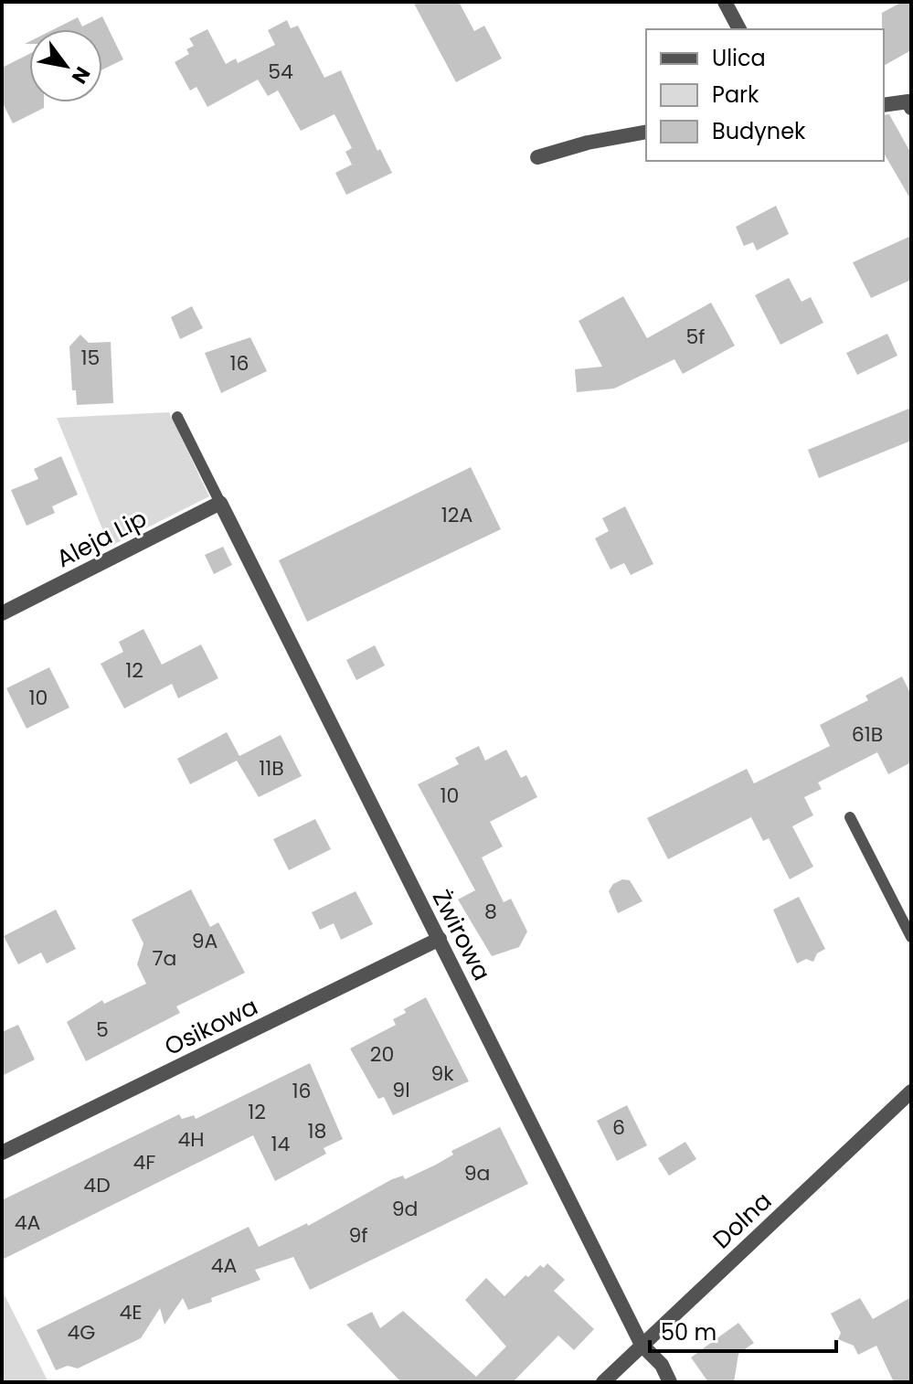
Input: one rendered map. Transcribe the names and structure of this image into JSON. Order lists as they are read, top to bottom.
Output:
{
  "streets": {
    "street": [
      "Aleja Lip",
      "Żwirowa",
      "Osikowa",
      "Dolna"
    ]
  },
  "crossings": [
    ["Aleja Lip", "Żwirowa"],
    ["Żwirowa", "Osikowa"],
    ["Żwirowa", "Dolna"]
  ],
  "house_numbers": [
    "54",
    "5f",
    "15",
    "16",
    "12A",
    "12",
    "10",
    "61B",
    "11B",
    "10",
    "8",
    "9A",
    "7a",
    "5",
    "20",
    "9k",
    "9l",
    "16",
    "12",
    "6",
    "18",
    "4H",
    "14",
    "4F",
    "9a",
    "4D",
    "9d",
    "4A",
    "9f",
    "4A",
    "4E",
    "4G"
  ],
  "legend": ["Ulica", "Park", "Budynek"],
  "scale_bar": "50 m",
  "north": "bottom right"
}
